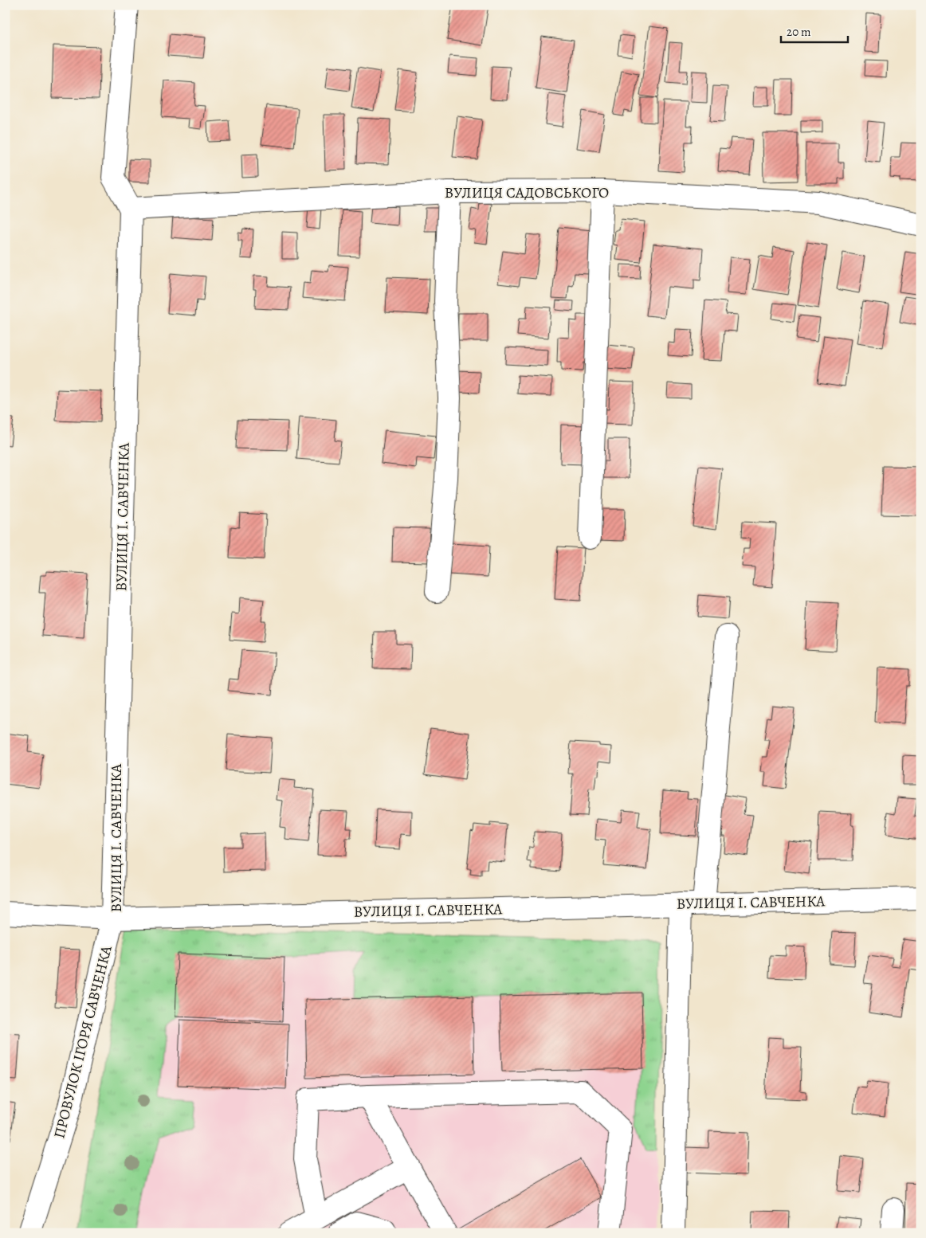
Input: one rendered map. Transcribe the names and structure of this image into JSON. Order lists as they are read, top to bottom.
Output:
{
  "streets": {
    "street": ["ВУЛИЦЯ САДОВСЬКОГО", "ВУЛИЦЯ І. САВЧЕНКА", "ПРОВУЛОК ІГОРЯ САВЧЕНКА"]
  },
  "crossings": [
    ["ВУЛИЦЯ САДОВСЬКОГО", "ВУЛИЦЯ І. САВЧЕНКА"],
    ["ВУЛИЦЯ І. САВЧЕНКА", "ПРОВУЛОК ІГОРЯ САВЧЕНКА"]
  ],
  "scale_bar": "20 m"
}
